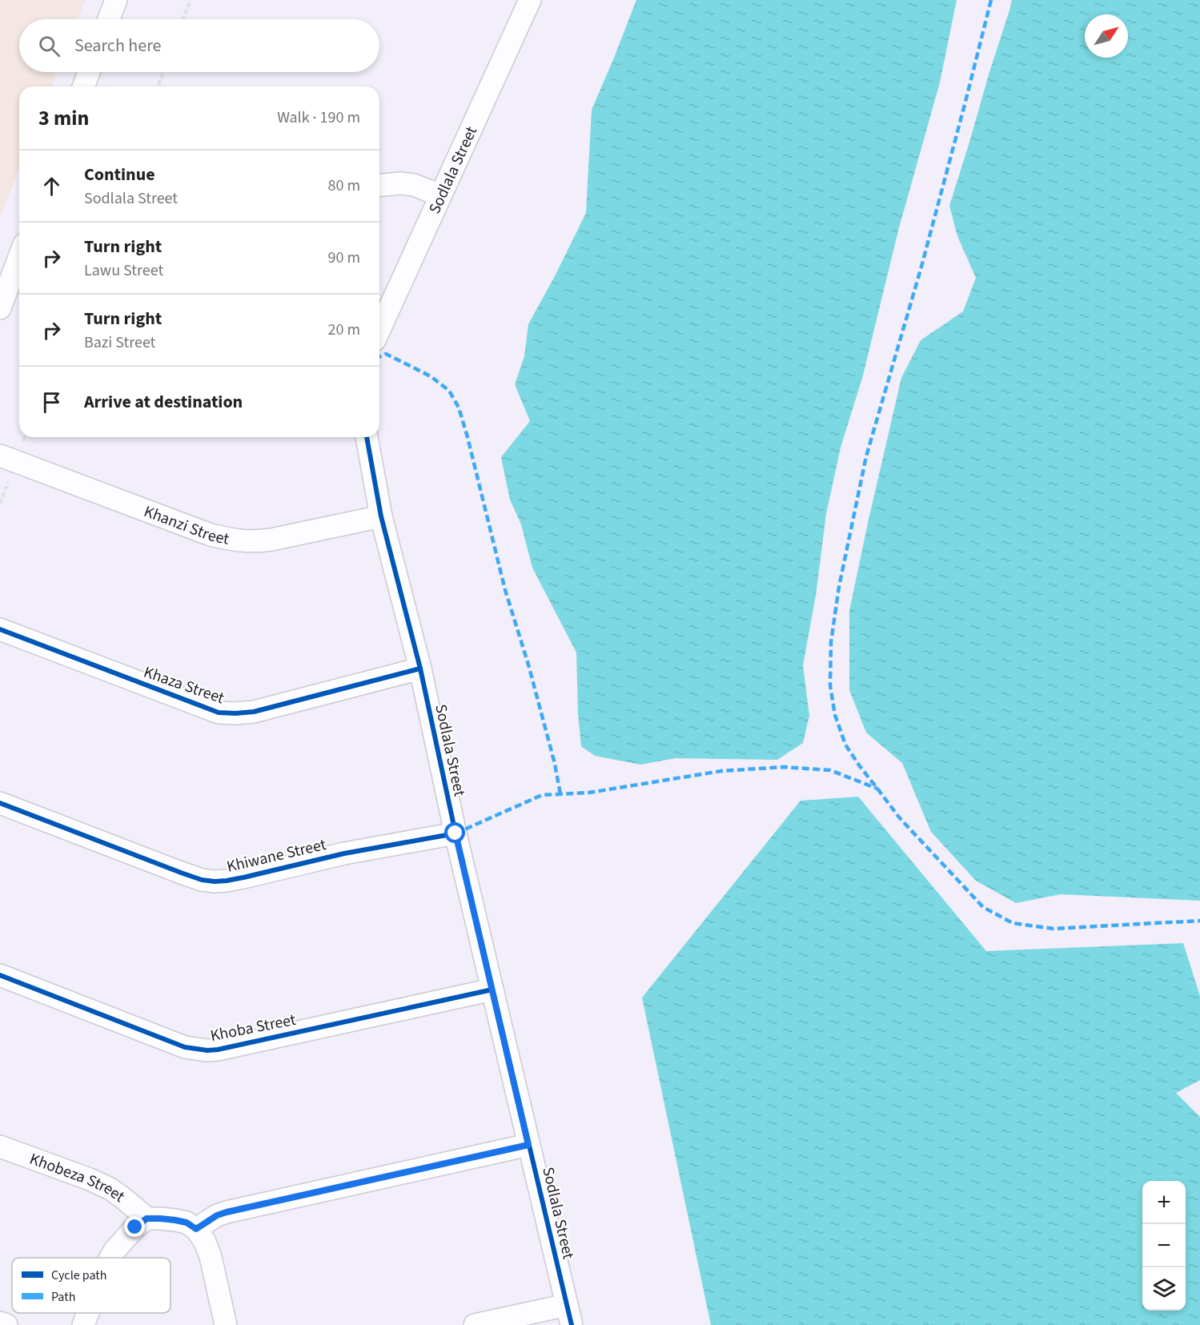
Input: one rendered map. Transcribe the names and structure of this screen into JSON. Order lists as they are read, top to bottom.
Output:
{
  "streets": {
    "street": [
      "Sodlala Street",
      "Khanzi Street",
      "Khaza Street",
      "Khiwane Street",
      "Khoba Street",
      "Khobeza Street"
    ]
  },
  "crossings": [
    ["Sodlala Street", "Khanzi Street"],
    ["Sodlala Street", "Khaza Street"],
    ["Sodlala Street", "Khiwane Street"],
    ["Sodlala Street", "Khoba Street"]
  ],
  "legend": ["Cycle path", "Path"],
  "north": "top right",
  "page": {
    "search": "Search here",
    "heading": ["3 min", "Walk · 190 m"],
    "list": [
      ["Continue", "Sodlala Street", "80 m"],
      ["Turn right", "Lawu Street", "90 m"],
      ["Turn right", "Bazi Street", "20 m"],
      "Arrive at destination"
    ],
    "map_buttons": ["+", "−"]
  }
}
